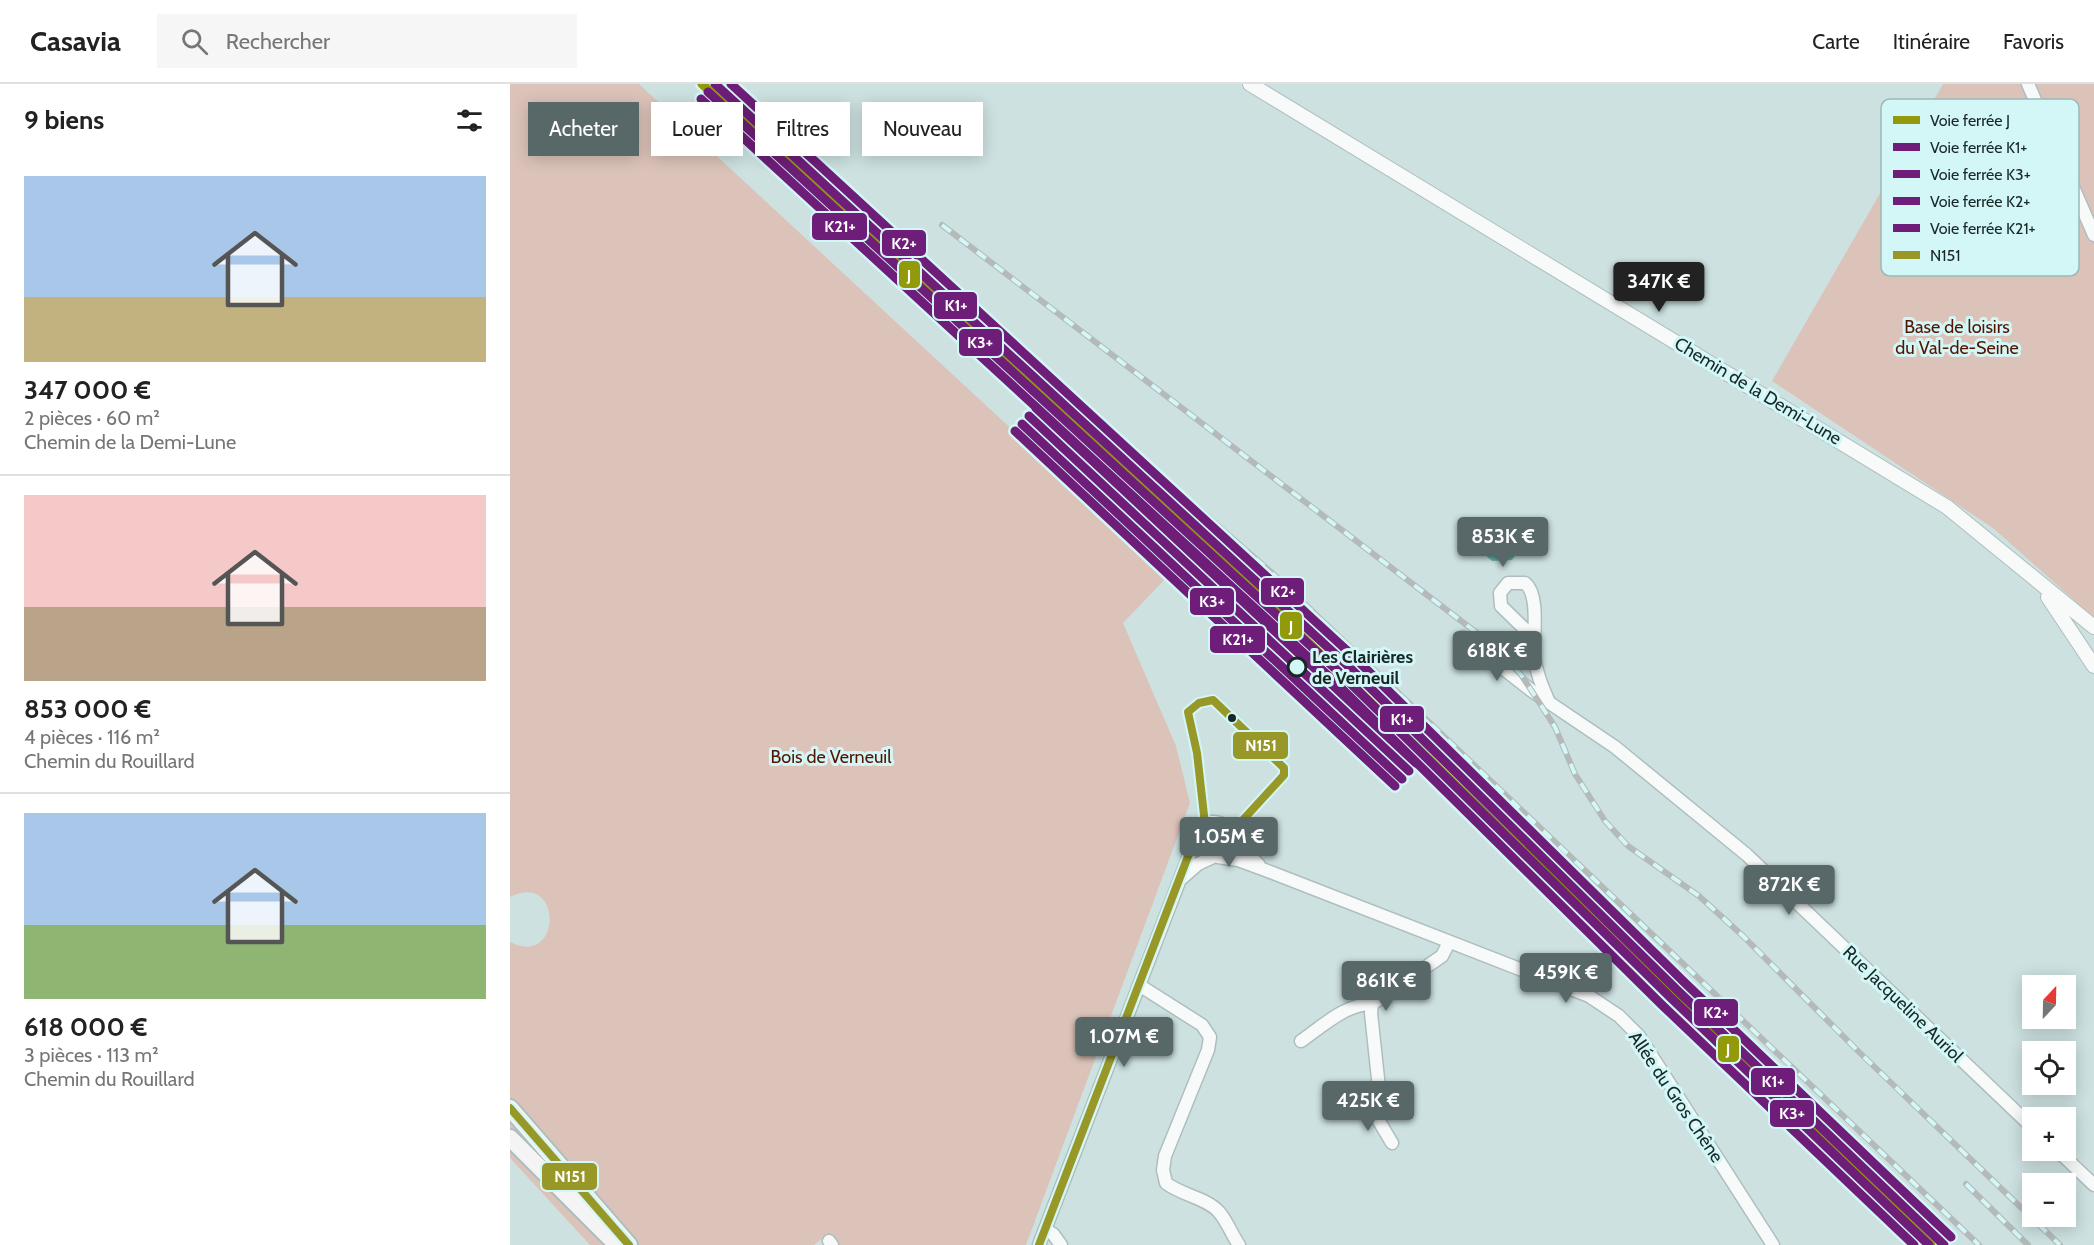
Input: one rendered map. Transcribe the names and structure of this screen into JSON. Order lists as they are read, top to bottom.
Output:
{
  "streets": {
    "street": ["Chemin de la Demi-Lune", "Rue Jacqueline Auriol", "Allée du Gros Chêne"]
  },
  "parks": ["Base de loisirs du Val-de-Seine", "Bois de Verneuil"],
  "places": ["Les Clairières de Verneuil"],
  "lines": [
    "rail line J",
    "rail line K1+",
    "rail line K2+",
    "rail line K3+",
    "rail line K21+",
    "transit line N151"
  ],
  "legend": [
    "Voie ferrée J",
    "Voie ferrée K1+",
    "Voie ferrée K3+",
    "Voie ferrée K2+",
    "Voie ferrée K21+",
    "N151"
  ],
  "north": "top",
  "page": {
    "header": "Casavia",
    "search": "Rechercher",
    "nav": ["Carte", "Itinéraire", "Favoris"],
    "heading": "9 biens",
    "chip": [
      "Acheter",
      "Louer",
      "Filtres",
      "Nouveau"
    ],
    "list": [
      {
        "name": "347 000 €",
        "note": "2 pièces · 60 m² · Chemin de la Demi-Lune"
      },
      {
        "name": "853 000 €",
        "note": "4 pièces · 116 m² · Chemin du Rouillard"
      },
      {
        "name": "618 000 €",
        "note": "3 pièces · 113 m² · Chemin du Rouillard"
      }
    ],
    "price": [
      "347K €",
      "853K €",
      "618K €",
      "1.05M €",
      "872K €",
      "459K €",
      "861K €",
      "1.07M €",
      "425K €"
    ],
    "map_buttons": ["+", "−"]
  }
}
